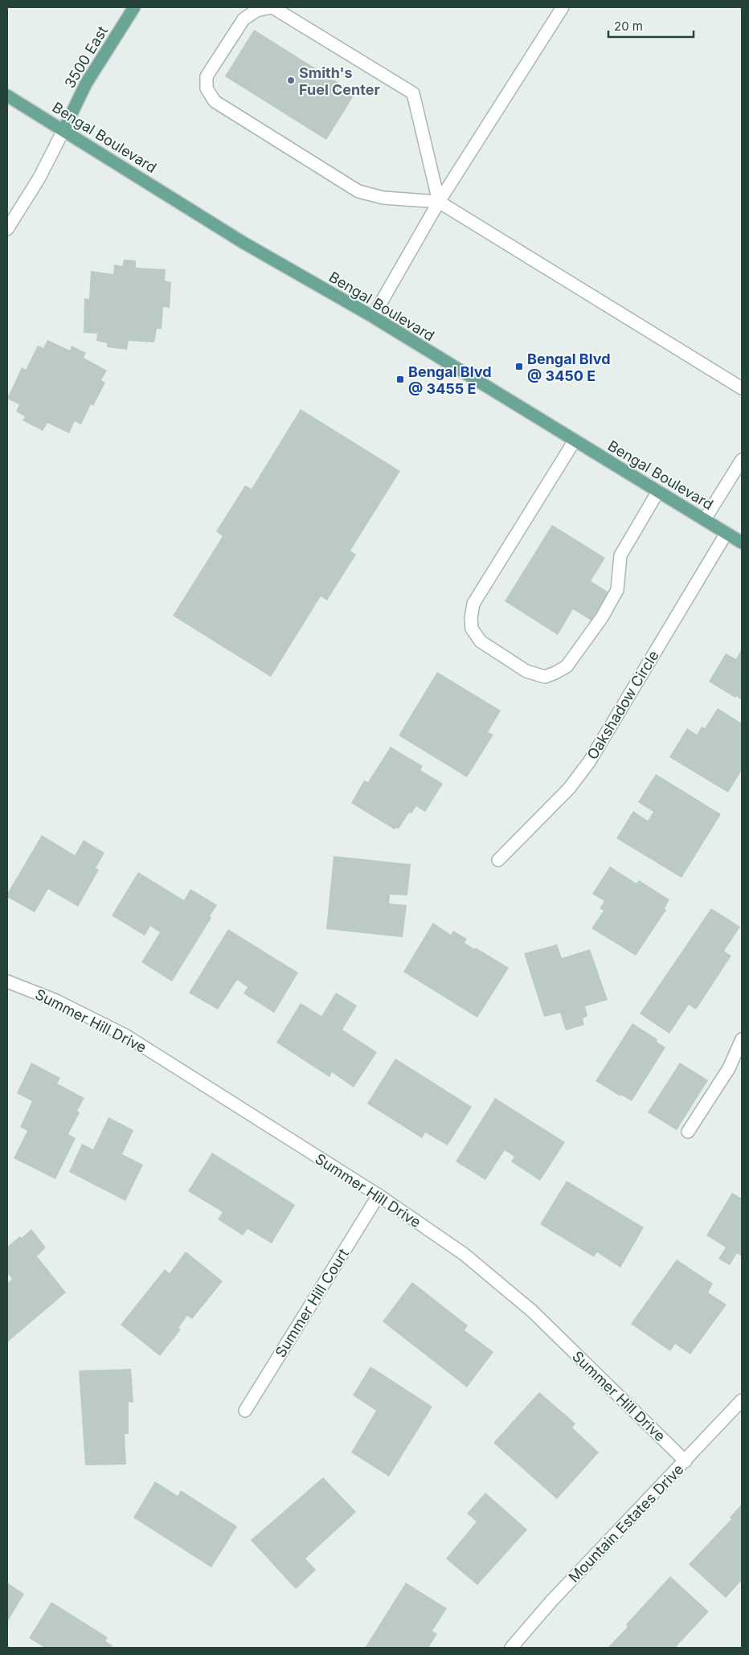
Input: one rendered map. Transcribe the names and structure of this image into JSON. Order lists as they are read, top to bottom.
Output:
{
  "streets": {
    "main road": ["3500 East", "Bengal Boulevard"],
    "street": [
      "Oakshadow Circle",
      "Summer Hill Drive",
      "Summer Hill Court",
      "Mountain Estates Drive"
    ]
  },
  "crossings": [
    ["3500 East", "Bengal Boulevard"],
    ["Bengal Boulevard", "Oakshadow Circle"],
    ["Summer Hill Drive", "Summer Hill Court"],
    ["Summer Hill Drive", "Mountain Estates Drive"]
  ],
  "places": {
    "other": ["Smith's Fuel Center"],
    "transit": ["Bengal Blvd @ 3450 E", "Bengal Blvd @ 3455 E"]
  },
  "scale_bar": "20 m"
}
